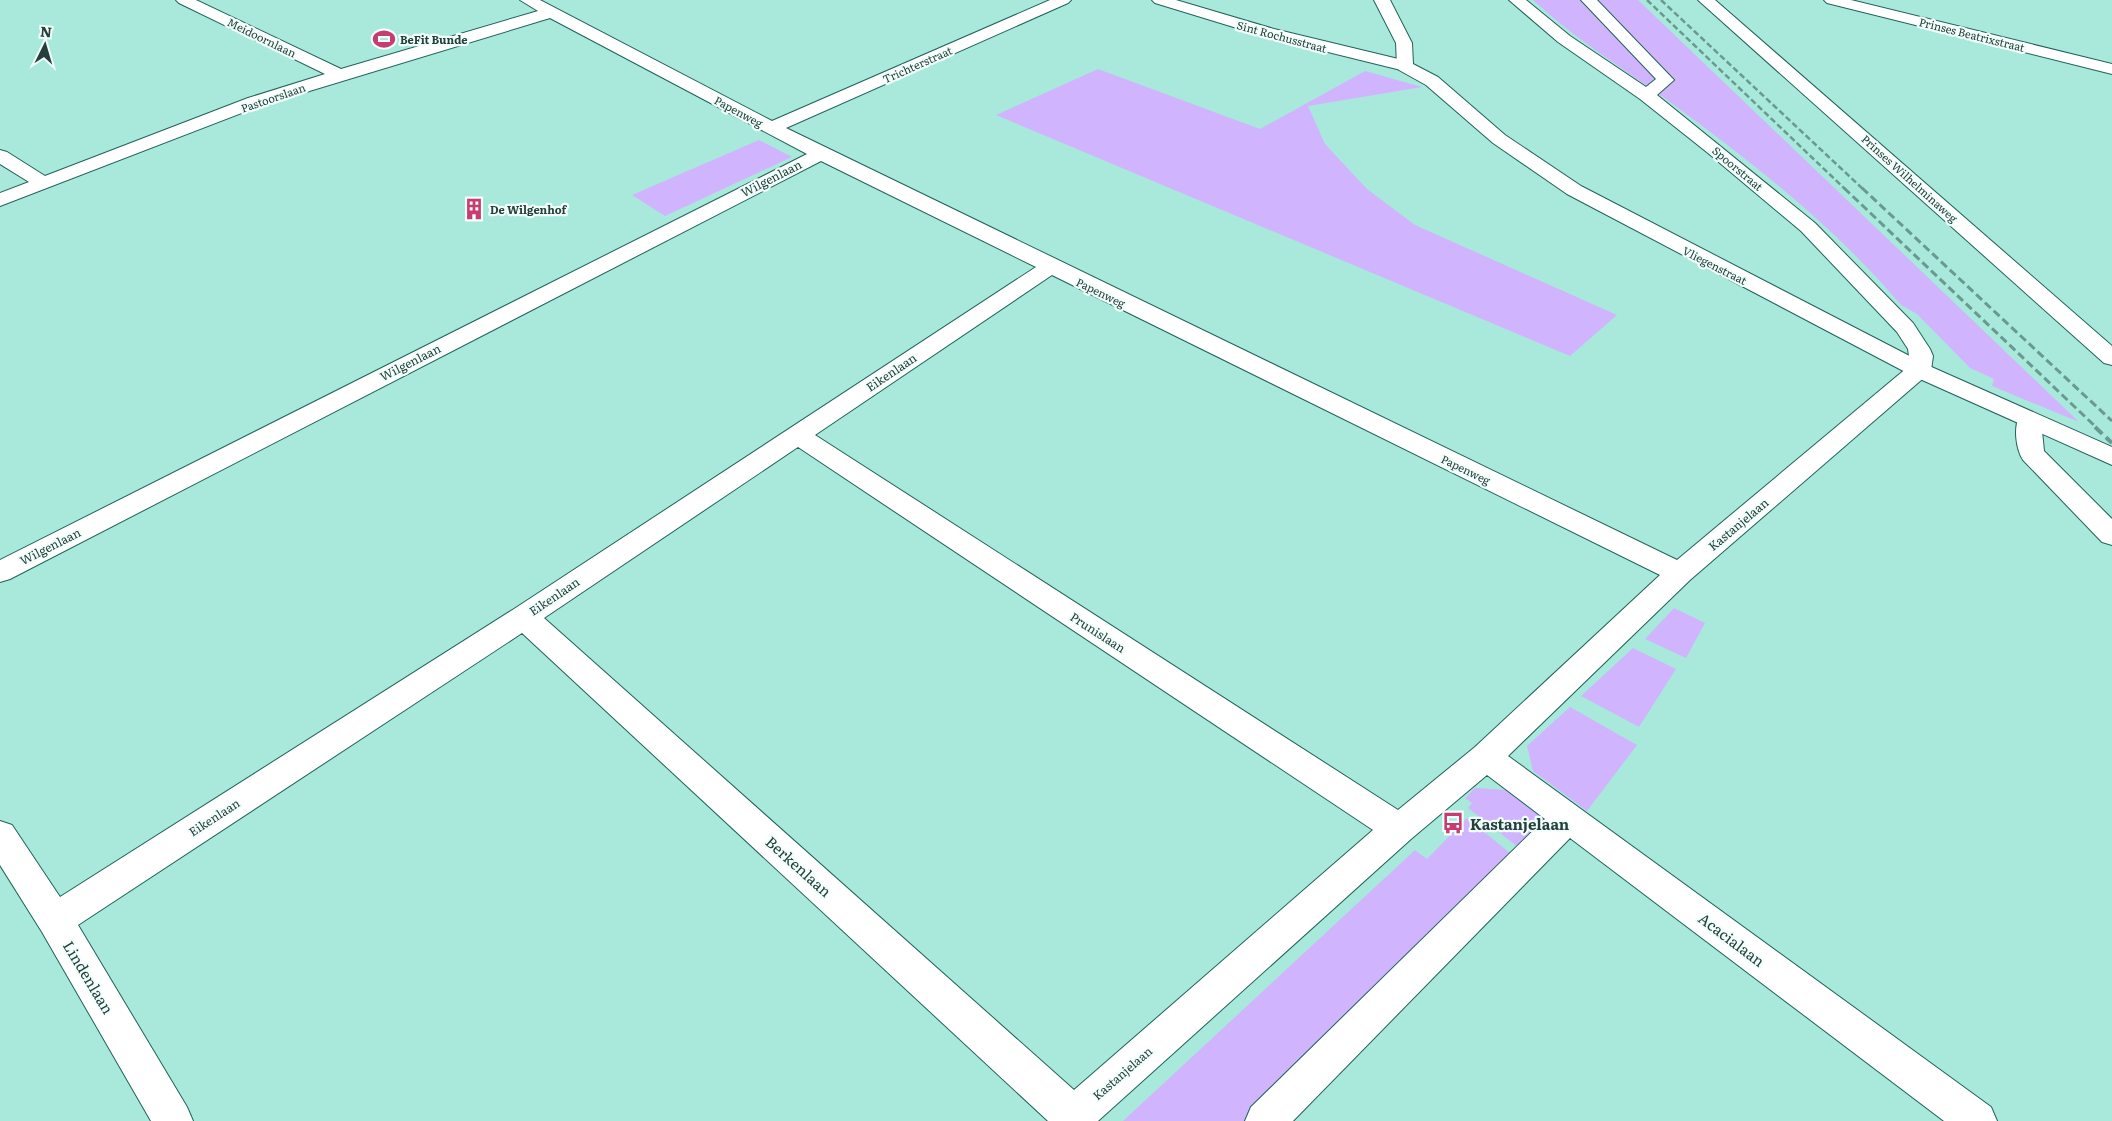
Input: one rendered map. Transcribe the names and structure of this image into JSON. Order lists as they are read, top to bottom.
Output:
{
  "streets": {
    "street": [
      "Prinses Beatrixstraat",
      "Sint Rochusstraat",
      "Meidoornlaan",
      "Trichterstraat",
      "Pastoorslaan",
      "Papenweg",
      "Spoorstraat",
      "Wilgenlaan",
      "Prinses Wilhelminaweg",
      "Vliegenstraat",
      "Eikenlaan",
      "Kastanjelaan",
      "Prunislaan",
      "Berkenlaan",
      "Acacialaan",
      "Lindenlaan"
    ]
  },
  "crossings": [
    ["Sint Rochusstraat", "Vliegenstraat"],
    ["Meidoornlaan", "Pastoorslaan"],
    ["Trichterstraat", "Papenweg"],
    ["Pastoorslaan", "Papenweg"],
    ["Papenweg", "Wilgenlaan"],
    ["Papenweg", "Eikenlaan"],
    ["Papenweg", "Kastanjelaan"],
    ["Spoorstraat", "Vliegenstraat"],
    ["Spoorstraat", "Kastanjelaan"],
    ["Vliegenstraat", "Kastanjelaan"],
    ["Eikenlaan", "Prunislaan"],
    ["Eikenlaan", "Berkenlaan"],
    ["Eikenlaan", "Lindenlaan"],
    ["Kastanjelaan", "Prunislaan"],
    ["Kastanjelaan", "Berkenlaan"],
    ["Kastanjelaan", "Acacialaan"]
  ],
  "places": {
    "sports": ["BeFit Bunde"],
    "building": ["De Wilgenhof"],
    "bus stop": ["Kastanjelaan"]
  },
  "north": "top"
}
